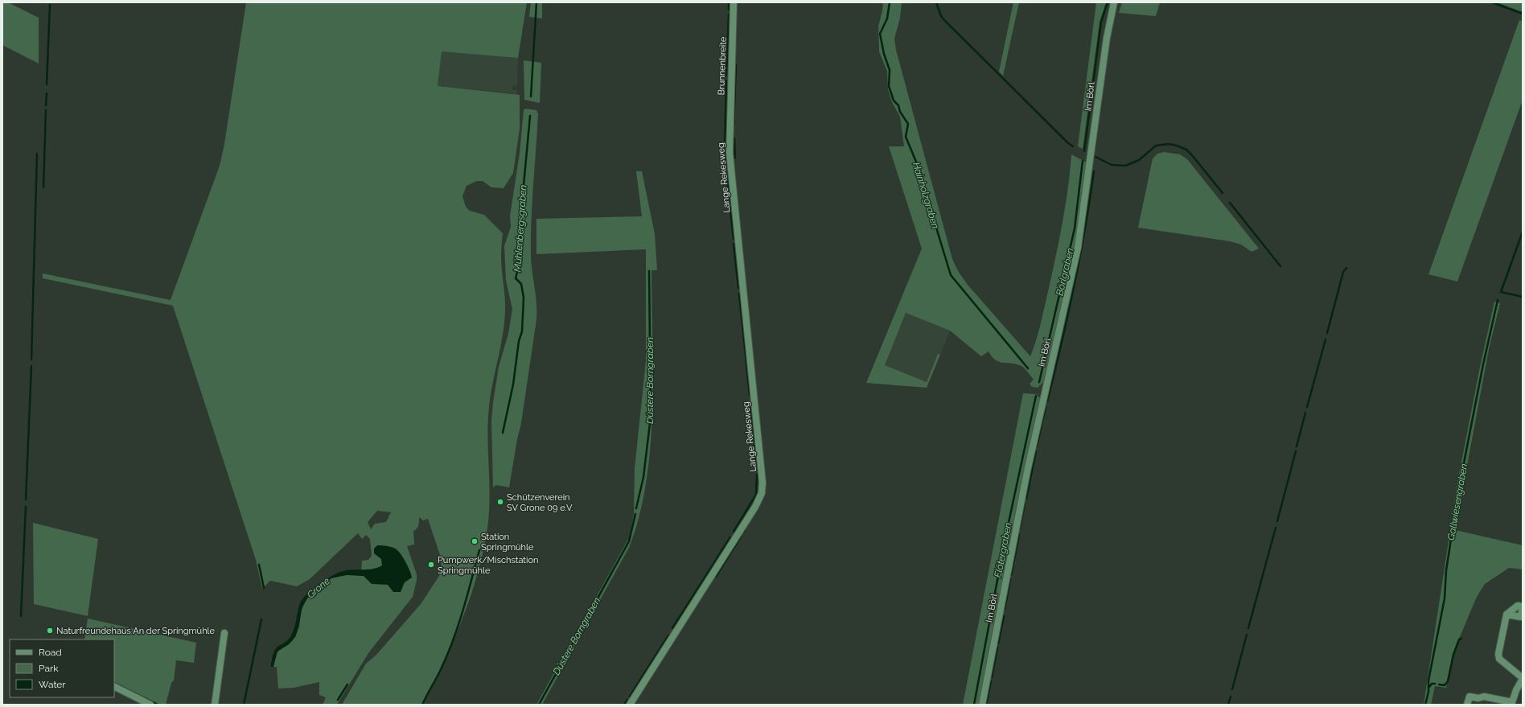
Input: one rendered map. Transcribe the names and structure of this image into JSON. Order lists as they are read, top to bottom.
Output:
{
  "streets": {
    "street": ["Brunnenbreite", "Im Börl", "Lange Rekesweg"]
  },
  "crossings": [
    ["Brunnenbreite", "Lange Rekesweg"]
  ],
  "water": [
    "Hainholzgraben",
    "Mühlenbergsgraben",
    "Börlgraben",
    "Düstere Borngraben",
    "Gallwiesengraben",
    "Flötergraben",
    "Grone"
  ],
  "places": [
    "Schützenverein SV Grone 09 e.V.",
    "Station Springmühle",
    "Pumpwerk/Mischstation Springmühle",
    "Naturfreundehaus An der Springmühle"
  ],
  "legend": ["Road", "Park", "Water"]
}
